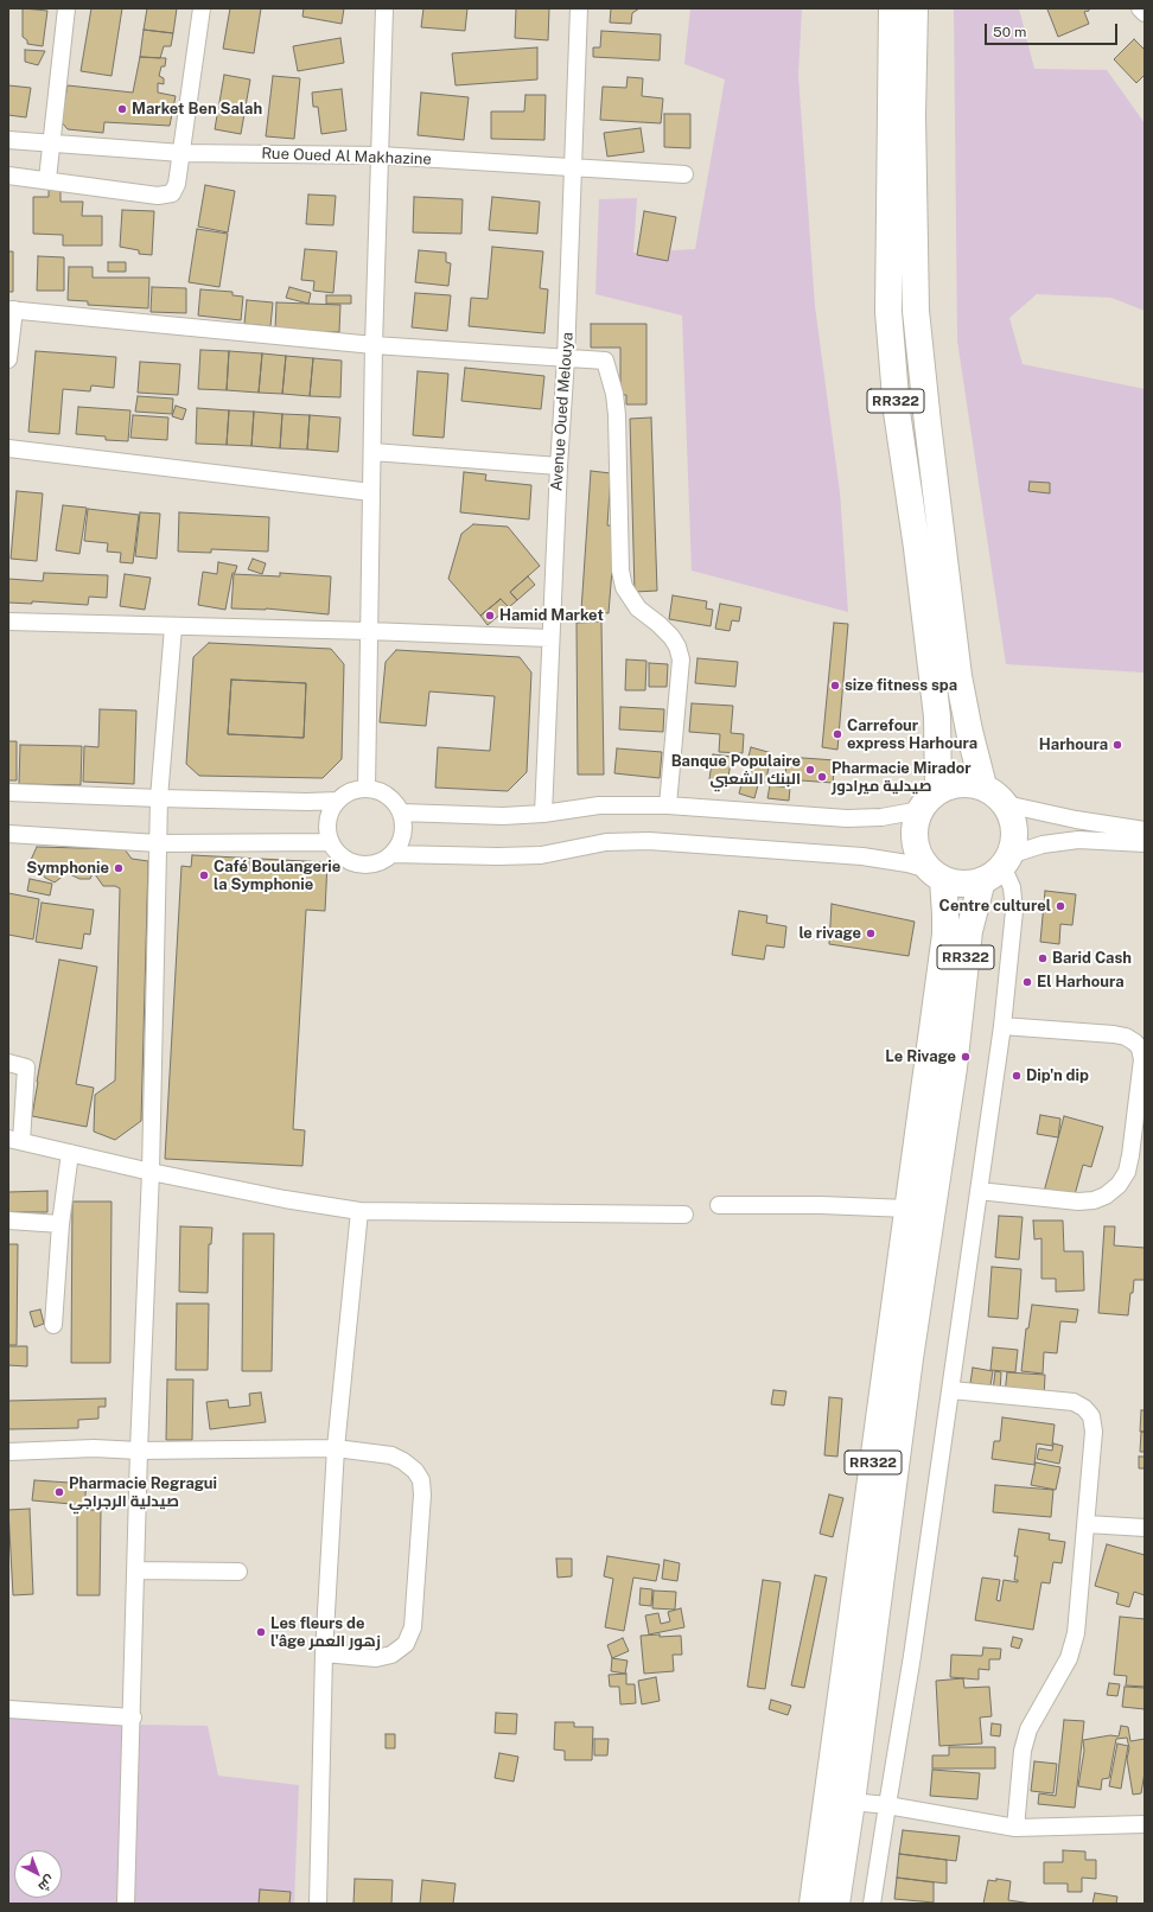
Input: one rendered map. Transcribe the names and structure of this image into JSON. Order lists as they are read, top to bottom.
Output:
{
  "streets": {
    "main road": ["RR322"],
    "street": ["Rue Oued Al Makhazine", "Avenue Oued Melouya"]
  },
  "crossings": [
    ["Rue Oued Al Makhazine", "Avenue Oued Melouya"]
  ],
  "places": [
    "Market Ben Salah",
    "Hamid Market",
    "size fitness spa",
    "Carrefour express Harhoura",
    "Harhoura",
    "Banque Populaire البنك الشعبي",
    "Pharmacie Mirador صيدلية ميرادور",
    "Symphonie",
    "Café Boulangerie la Symphonie",
    "Centre culturel",
    "le rivage",
    "Barid Cash",
    "El Harhoura",
    "Le Rivage",
    "Dip'n dip",
    "Pharmacie Regragui صيدلية الرجراجي",
    "Les fleurs de l'âge زهور العمر"
  ],
  "scale_bar": "50 m",
  "north": "bottom right"
}
